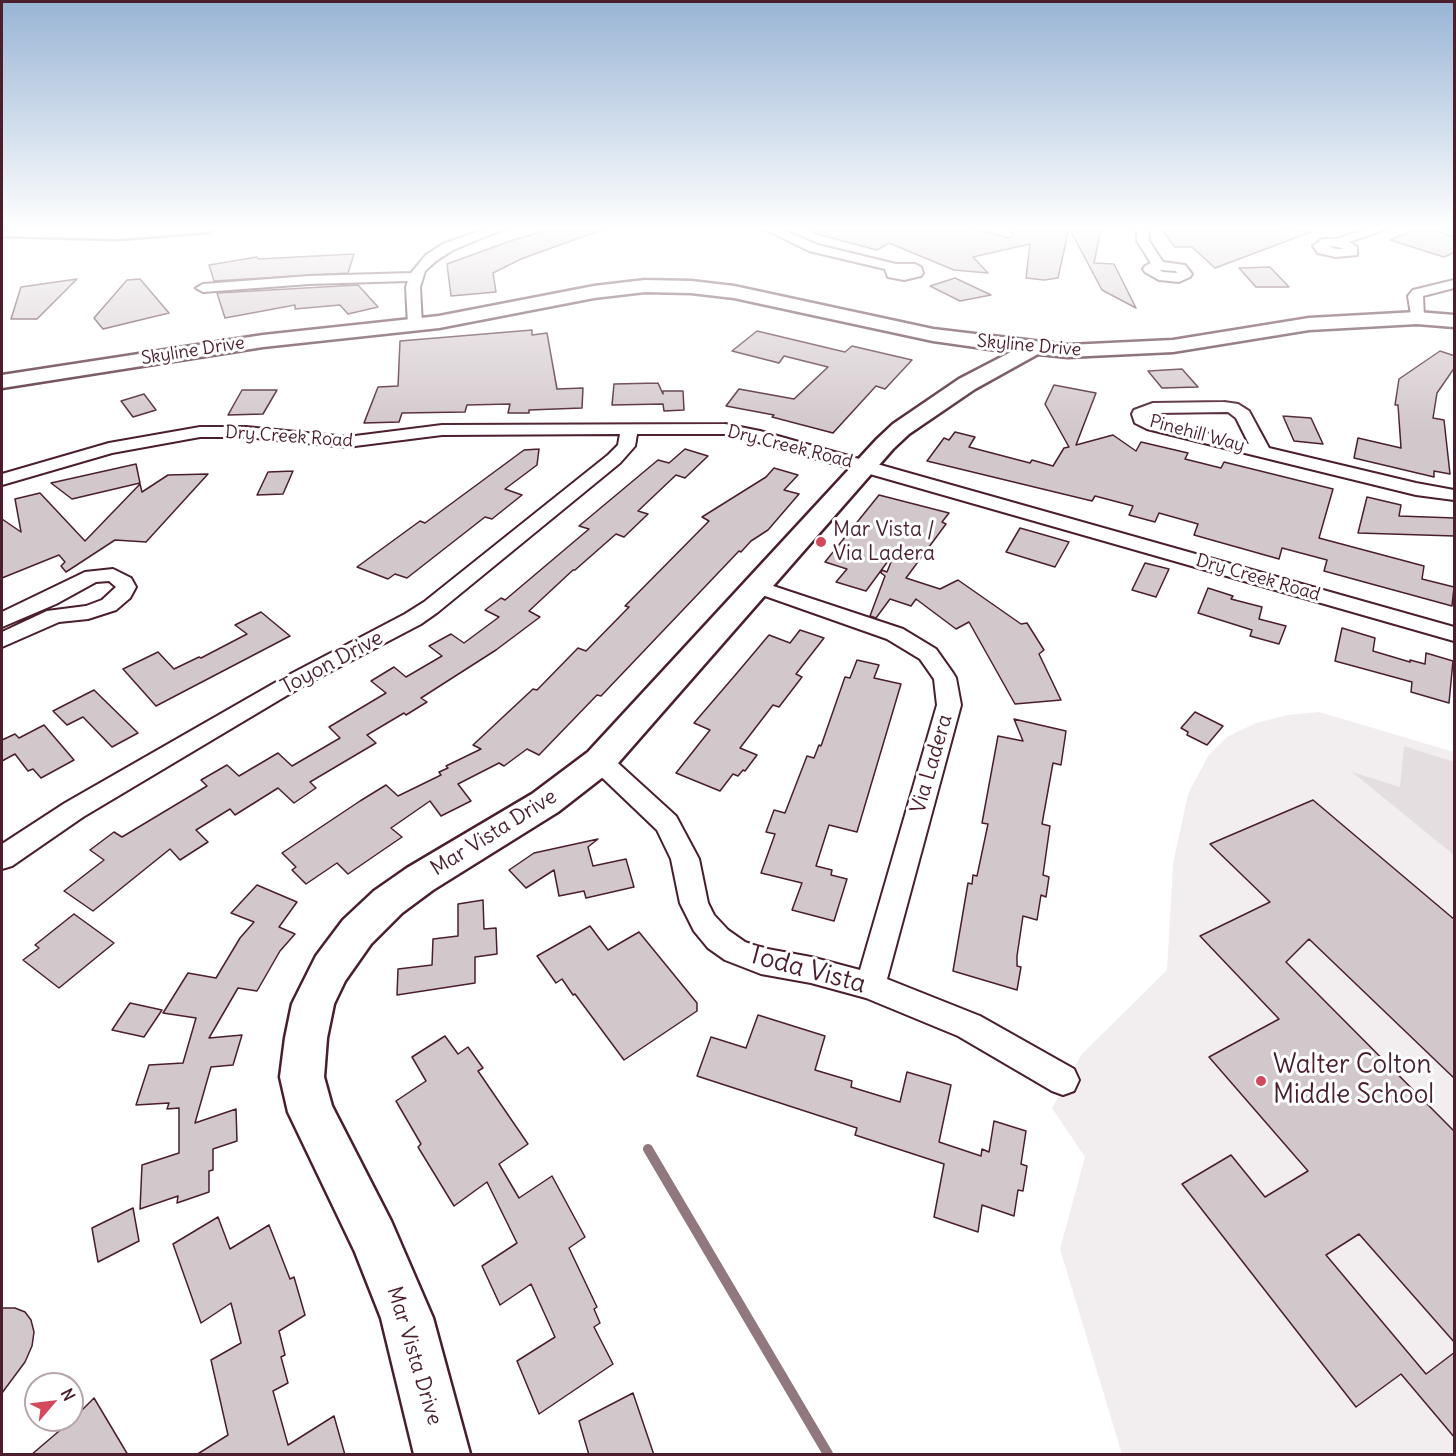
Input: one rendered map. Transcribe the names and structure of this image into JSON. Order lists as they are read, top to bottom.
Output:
{
  "streets": {
    "street": [
      "Skyline Drive",
      "Pinehill Way",
      "Dry Creek Road",
      "Toyon Drive",
      "Via Ladera",
      "Mar Vista Drive",
      "Toda Vista"
    ]
  },
  "crossings": [
    ["Skyline Drive", "Mar Vista Drive"],
    ["Dry Creek Road", "Toyon Drive"],
    ["Dry Creek Road", "Mar Vista Drive"],
    ["Via Ladera", "Mar Vista Drive"],
    ["Via Ladera", "Toda Vista"],
    ["Mar Vista Drive", "Toda Vista"]
  ],
  "places": ["Mar Vista / Via Ladera", "Walter Colton Middle School"],
  "north": "top right"
}
